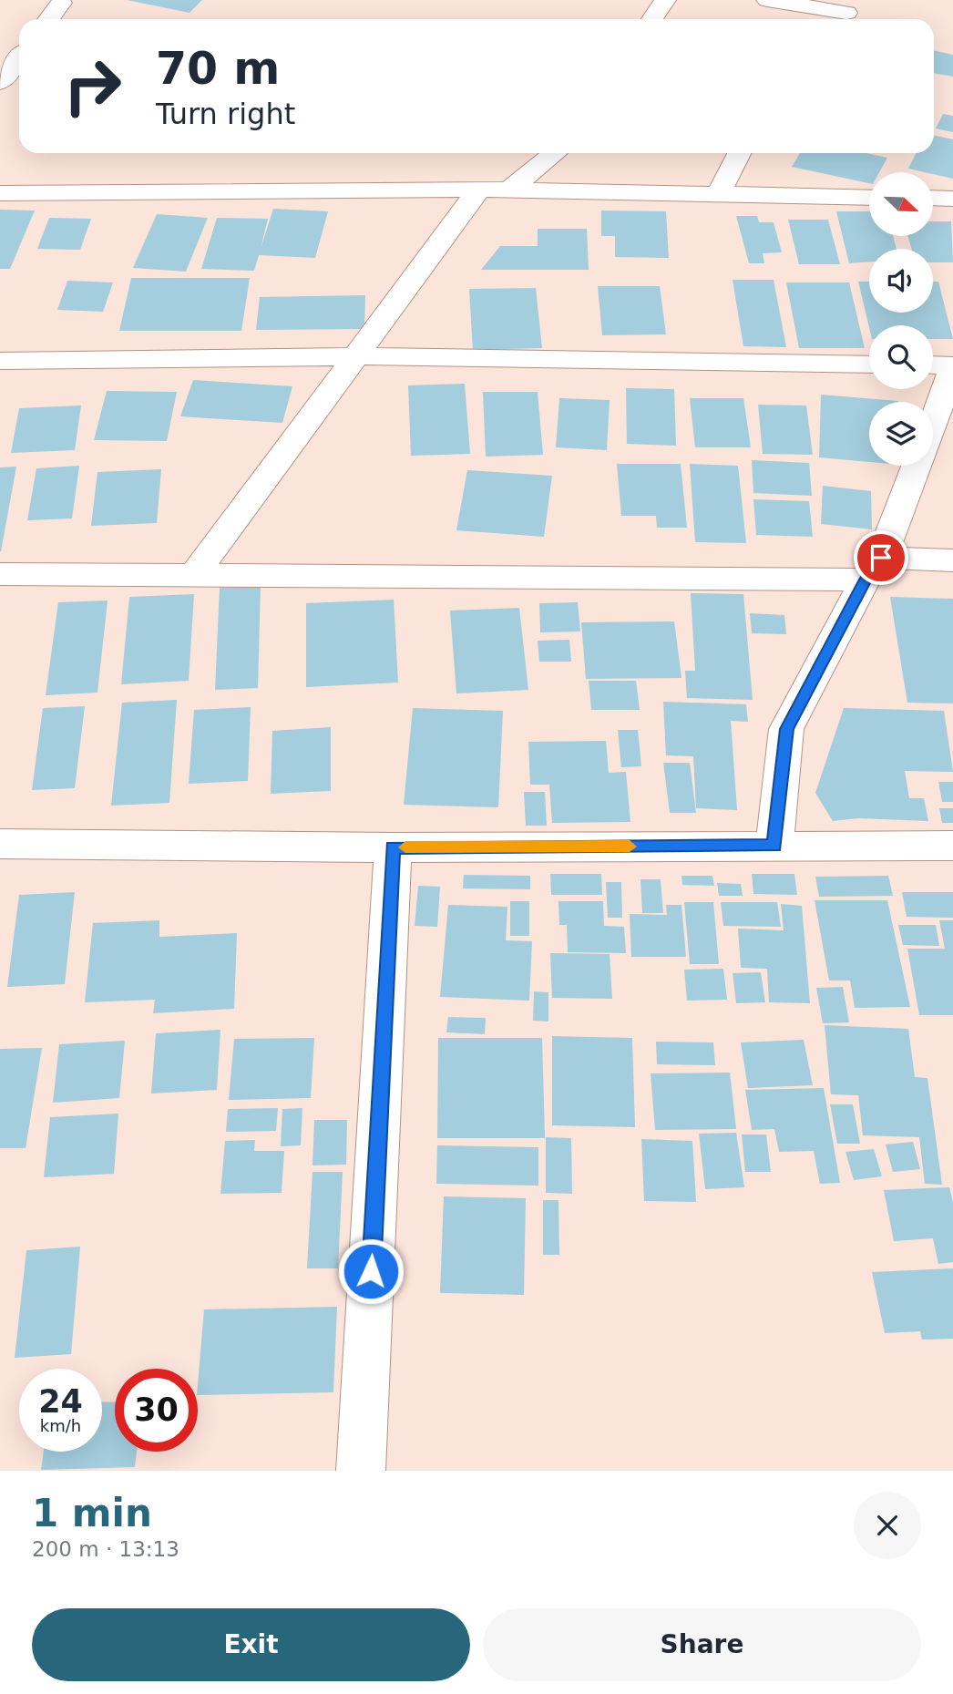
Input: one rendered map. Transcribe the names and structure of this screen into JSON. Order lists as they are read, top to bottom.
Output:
{
  "north": "bottom right",
  "page": {
    "turn": ["70 m", "Turn right"],
    "speed": "24 km/h",
    "limit": "30",
    "heading": ["1 min", "200 m · 13:13"],
    "buttons": ["Exit", "Share"]
  }
}
